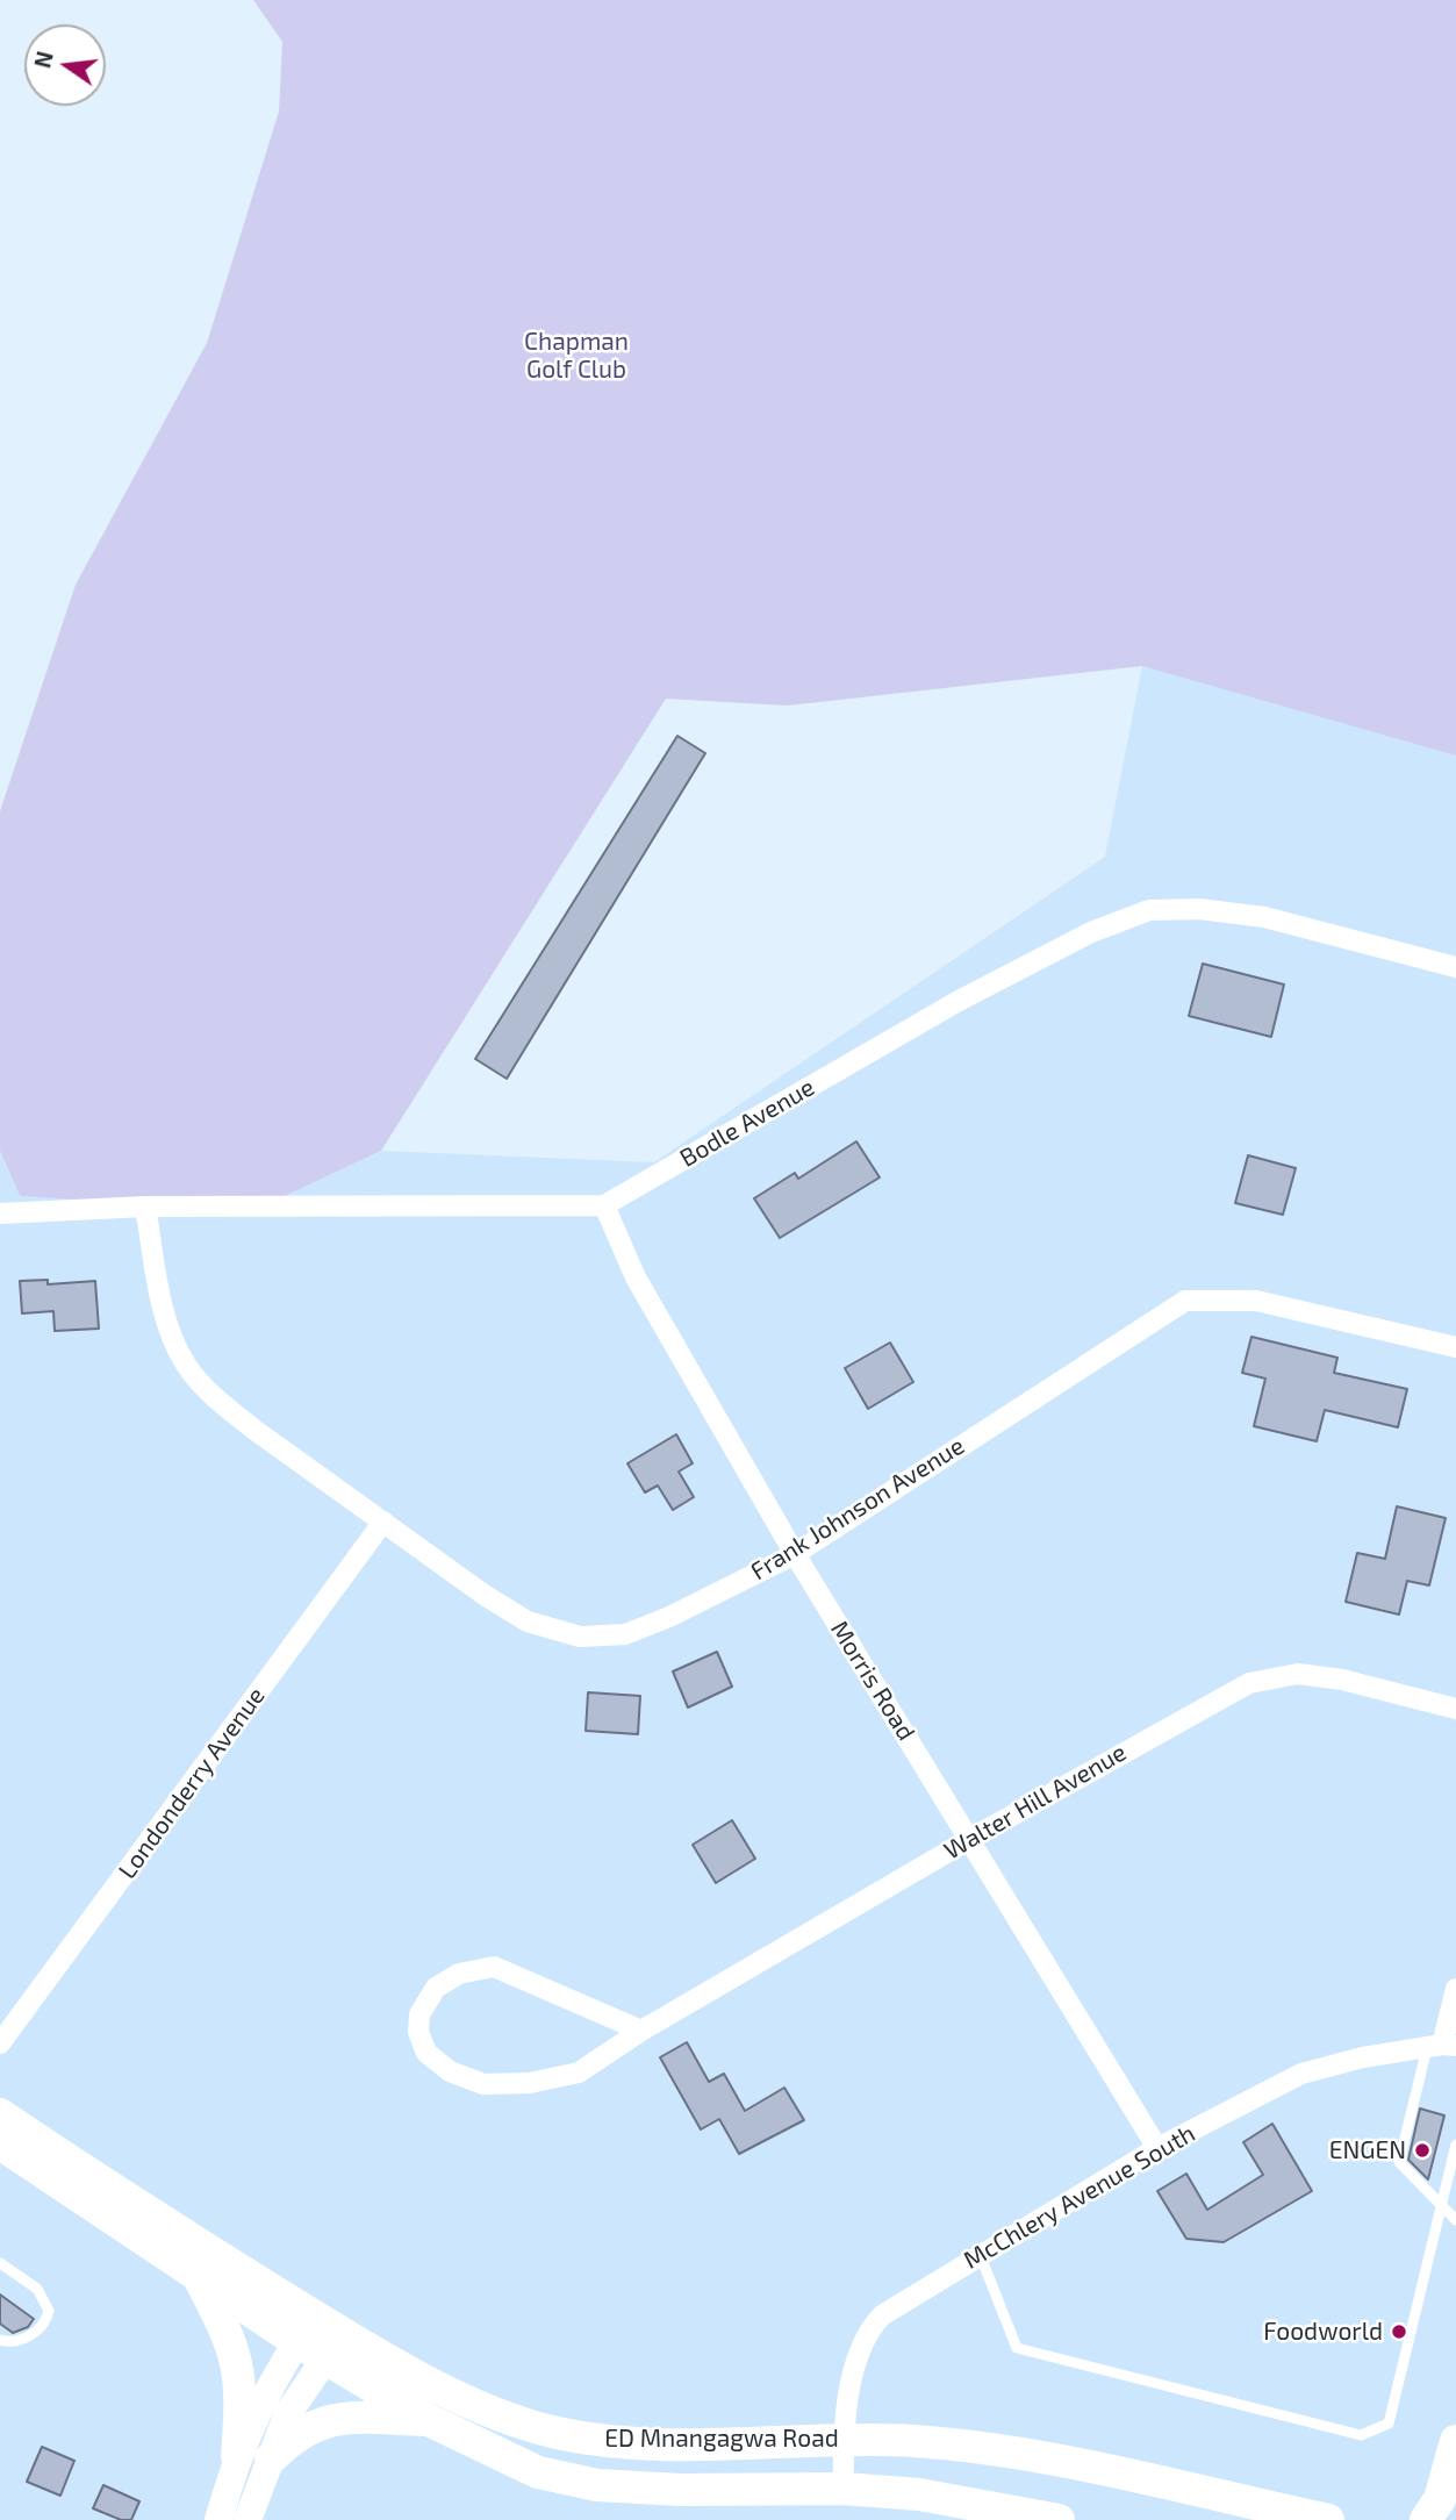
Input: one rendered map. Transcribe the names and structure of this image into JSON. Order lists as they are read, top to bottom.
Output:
{
  "streets": {
    "main road": ["ED Mnangagwa Road"],
    "street": [
      "Bodle Avenue",
      "Frank Johnson Avenue",
      "Morris Road",
      "Londonderry Avenue",
      "Walter Hill Avenue",
      "McChlery Avenue South"
    ]
  },
  "crossings": [
    ["Bodle Avenue", "Frank Johnson Avenue"],
    ["Bodle Avenue", "Morris Road"],
    ["Frank Johnson Avenue", "Morris Road"],
    ["Frank Johnson Avenue", "Londonderry Avenue"],
    ["Morris Road", "Walter Hill Avenue"],
    ["Morris Road", "McChlery Avenue South"],
    ["McChlery Avenue South", "ED Mnangagwa Road"]
  ],
  "parks": ["Chapman Golf Club"],
  "places": ["ENGEN", "Foodworld"],
  "north": "left"
}
